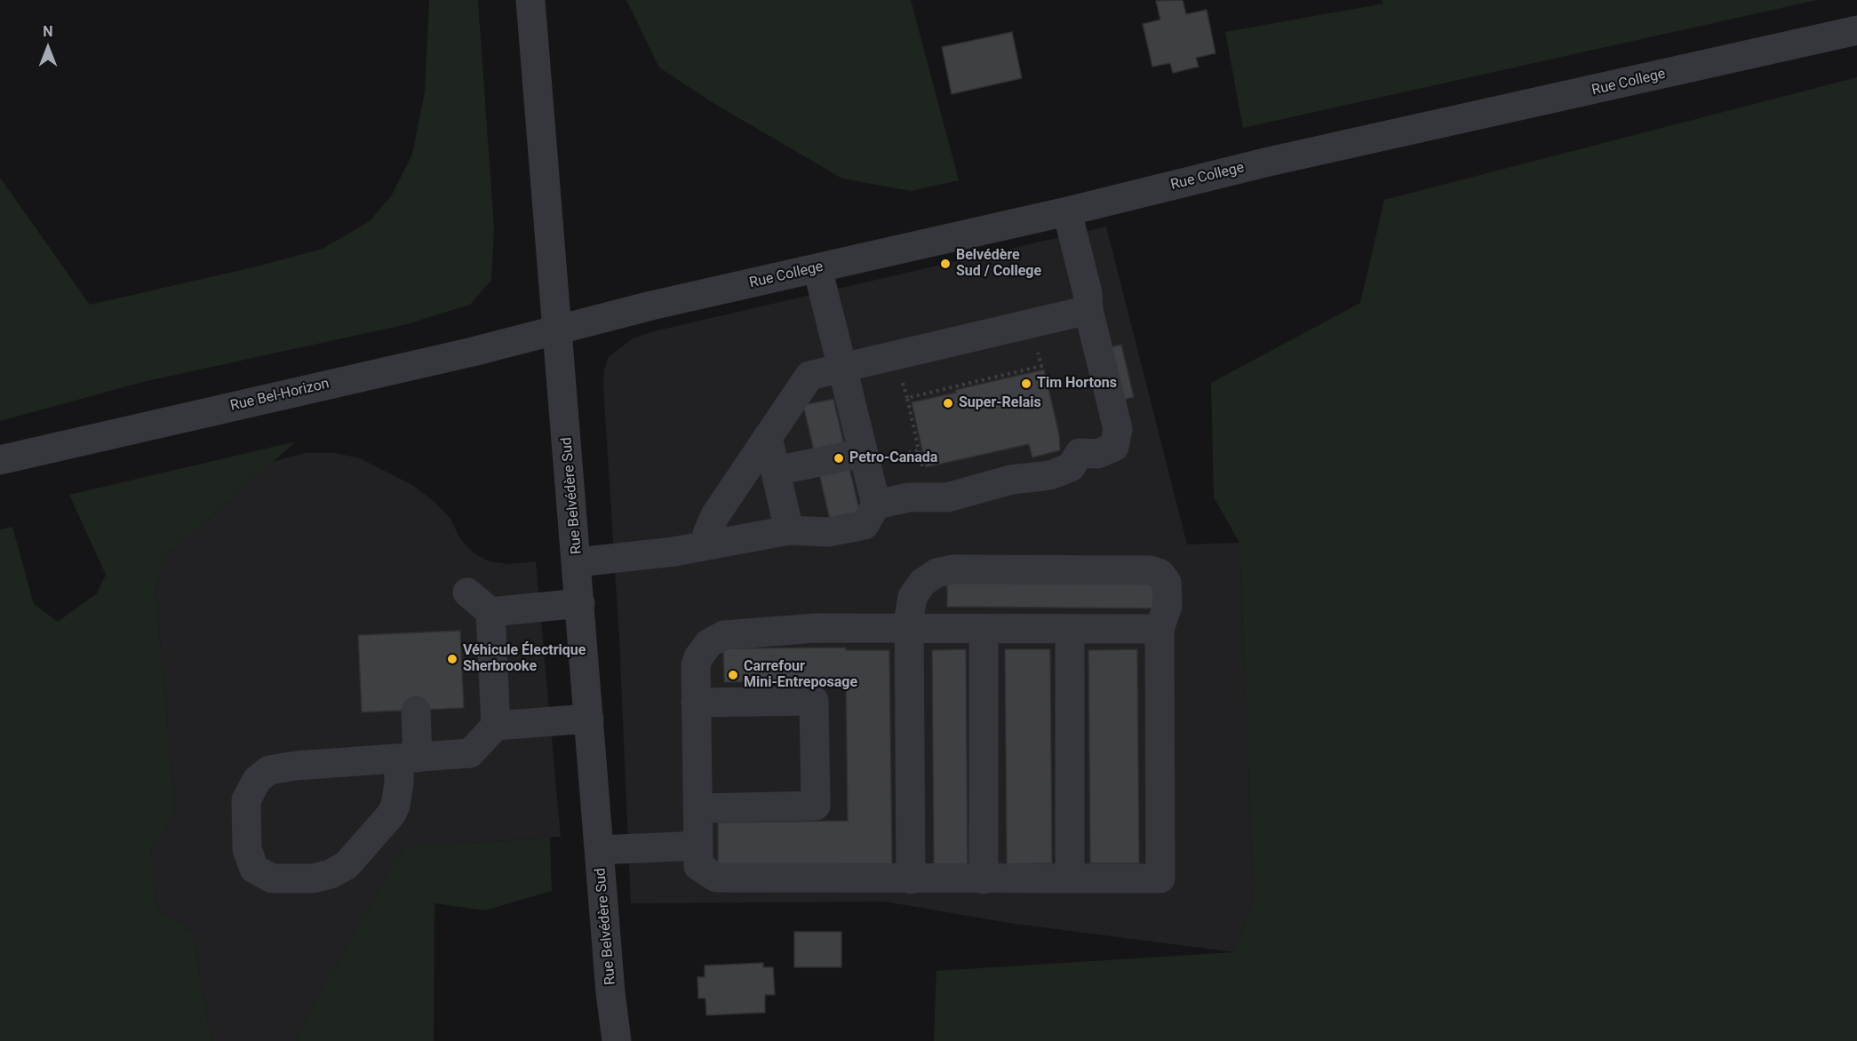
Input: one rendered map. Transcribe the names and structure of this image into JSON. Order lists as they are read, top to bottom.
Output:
{
  "streets": {
    "street": ["Rue College", "Rue Bel-Horizon", "Rue Belvédère Sud"]
  },
  "crossings": [
    ["Rue College", "Rue Bel-Horizon"],
    ["Rue College", "Rue Belvédère Sud"],
    ["Rue Bel-Horizon", "Rue Belvédère Sud"]
  ],
  "places": [
    "Belvédère Sud / College",
    "Tim Hortons",
    "Super-Relais",
    "Petro-Canada",
    "Véhicule Électrique Sherbrooke",
    "Carrefour Mini-Entreposage"
  ],
  "north": "top"
}
